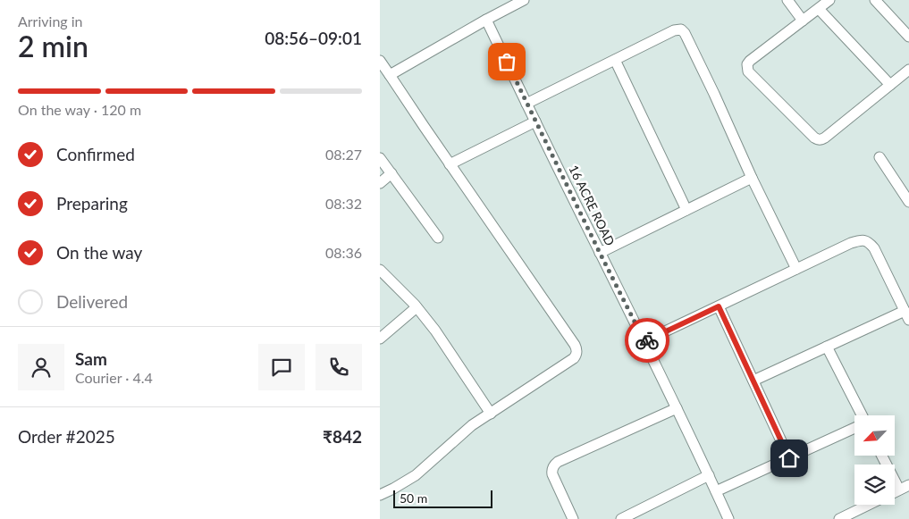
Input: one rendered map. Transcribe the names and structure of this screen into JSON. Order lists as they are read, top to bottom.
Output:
{
  "streets": {
    "street": ["16 ACRE ROAD"]
  },
  "scale_bar": "50 m",
  "north": "bottom left",
  "page": {
    "heading": ["2 min", "Arriving in", "08:56–09:01"],
    "panel": [
      "Sam",
      "Courier · 4.4",
      "Order #2025",
      "₹842"
    ],
    "bar": "On the way · 120 m",
    "list": [
      ["Confirmed", "08:27"],
      ["Preparing", "08:32"],
      ["On the way", "08:36"],
      "Delivered"
    ],
    "scale": "50 m"
  }
}
